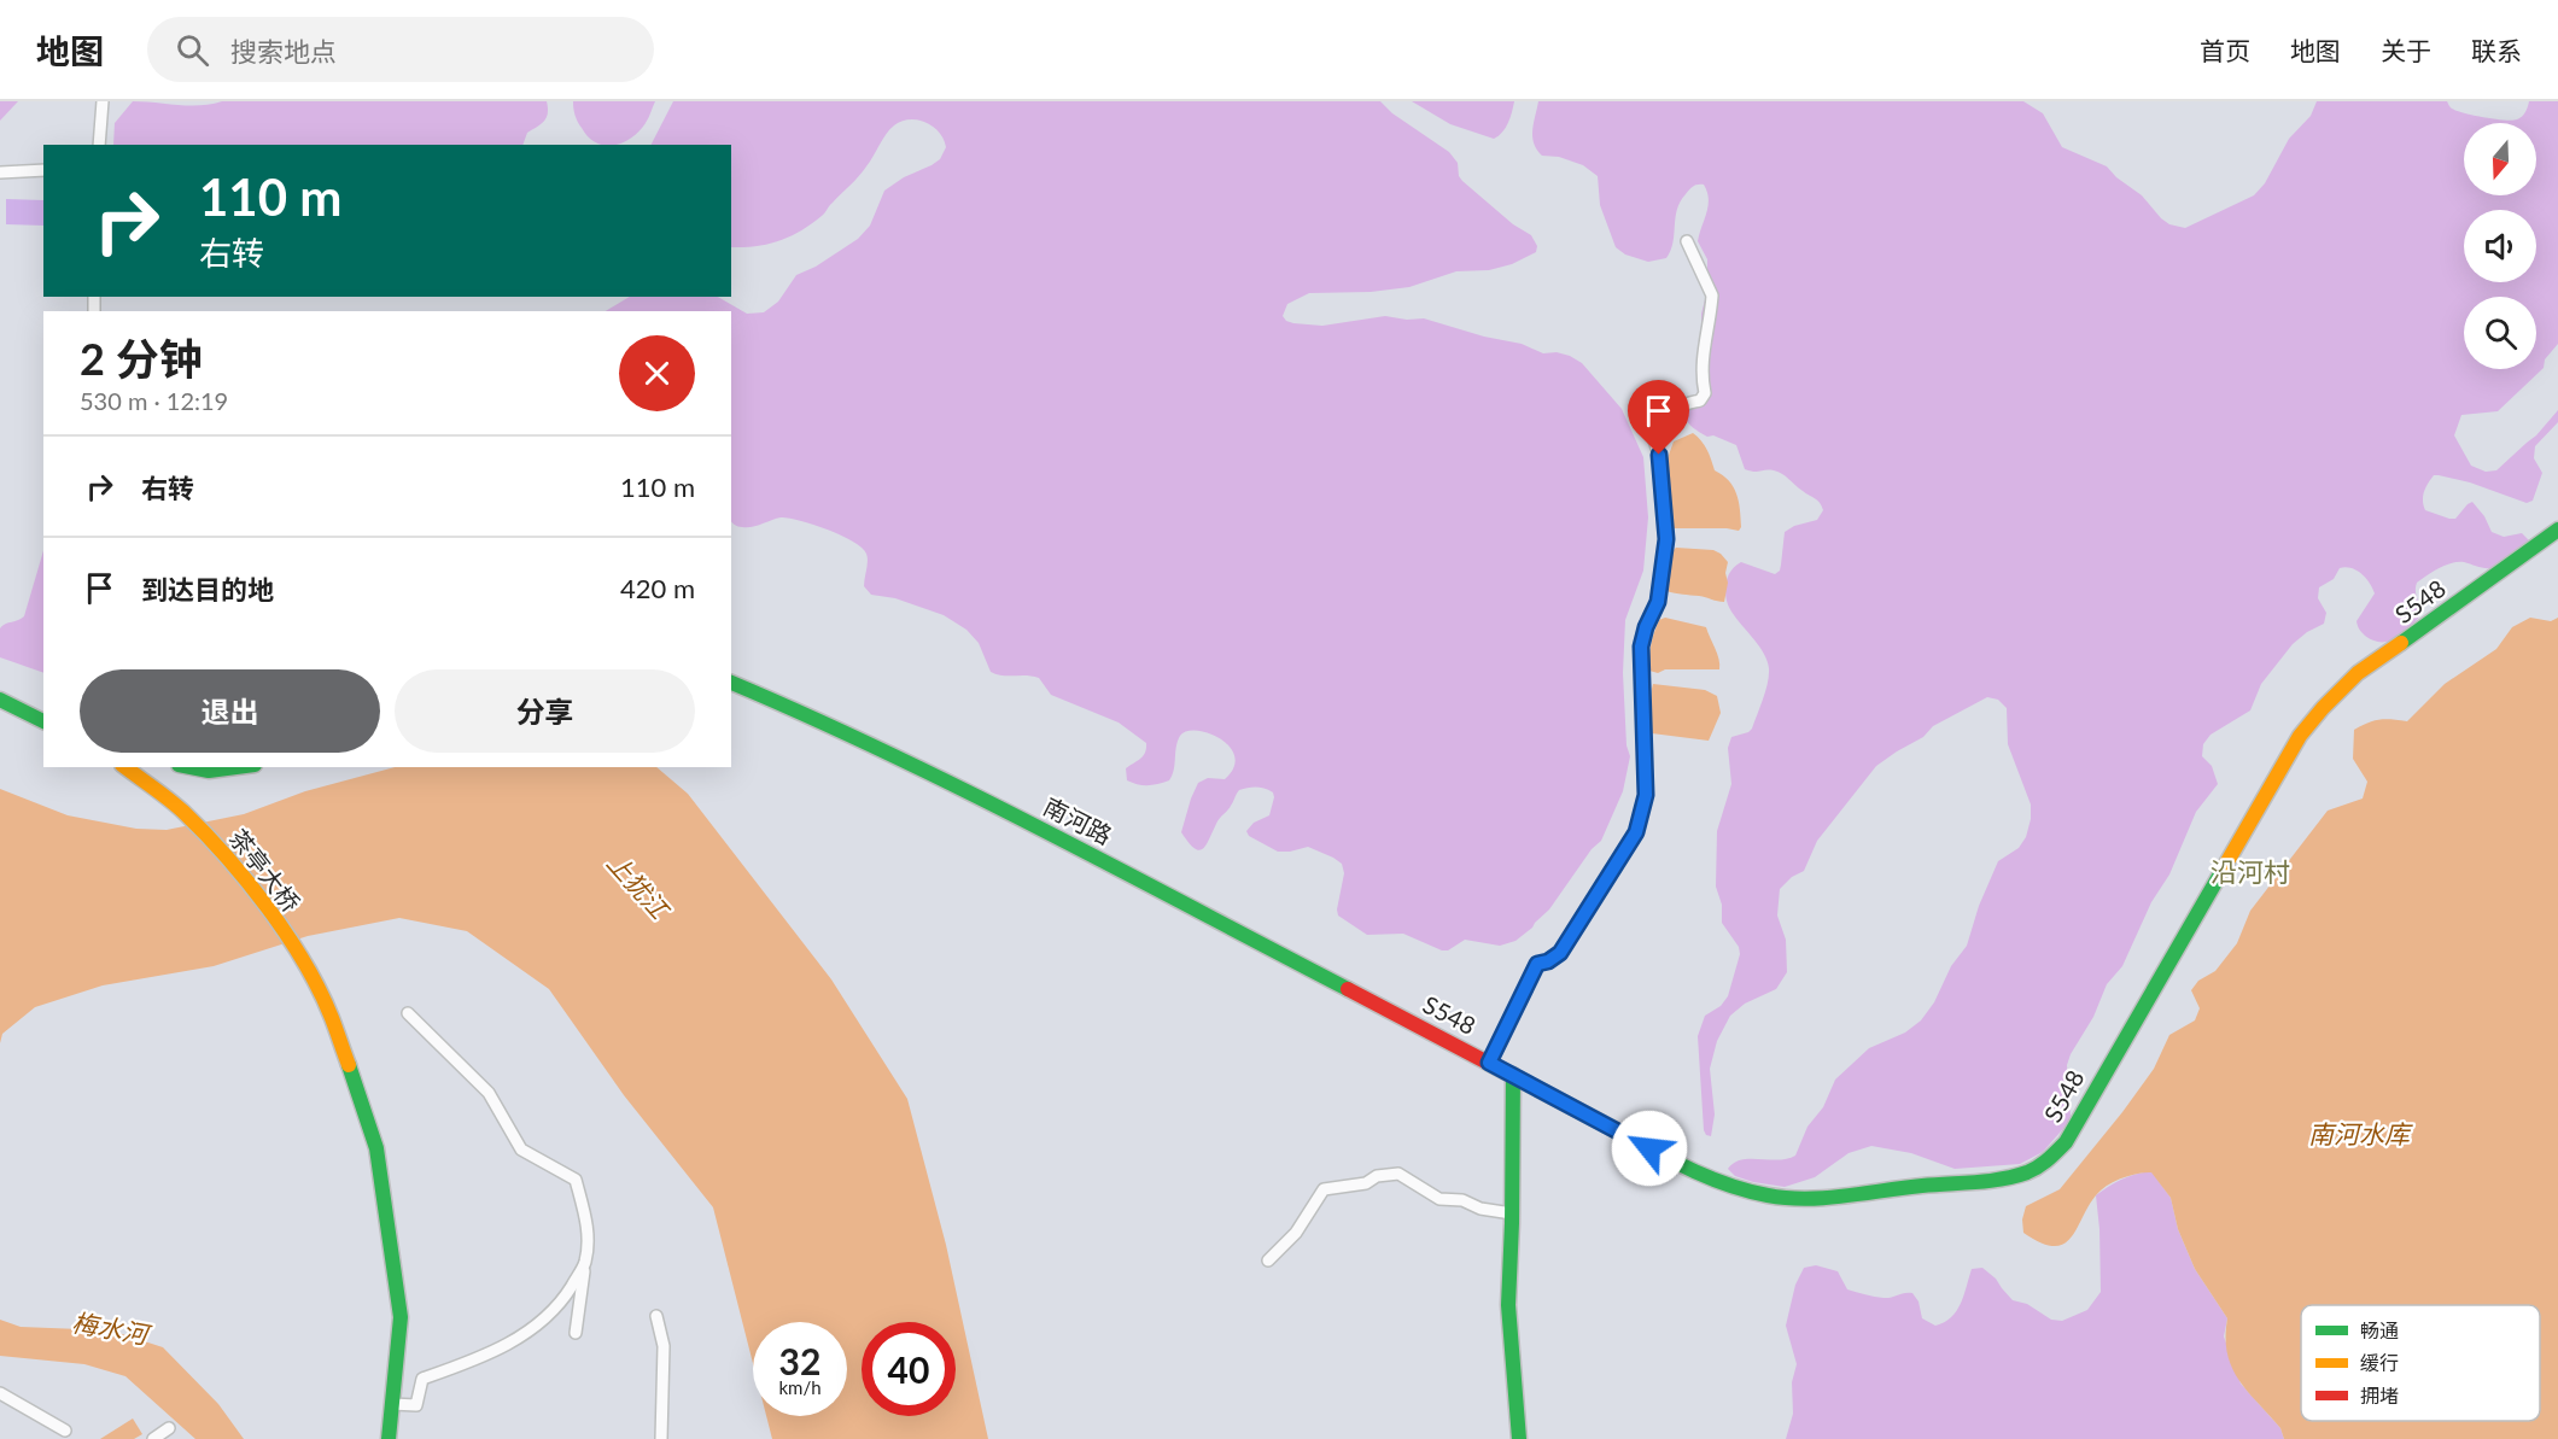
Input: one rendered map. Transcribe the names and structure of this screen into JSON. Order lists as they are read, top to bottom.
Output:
{
  "streets": {
    "street": ["S548", "南河路", "茶亭大桥"]
  },
  "crossings": [
    ["S548", "南河路"]
  ],
  "districts": ["沿河村"],
  "water": ["上犹江", "南河水库", "梅水河"],
  "legend": ["畅通", "缓行", "拥堵"],
  "north": "bottom",
  "page": {
    "header": "地图",
    "search": "搜索地点",
    "nav": [
      "首页",
      "地图",
      "关于",
      "联系"
    ],
    "turn": ["110 m", "右转"],
    "heading": ["2 分钟", "530 m · 12:19"],
    "list": [
      {
        "name": "右转",
        "value": "110 m"
      },
      {
        "name": "到达目的地",
        "value": "420 m"
      }
    ],
    "buttons": ["退出", "分享"],
    "speed": "32 km/h",
    "limit": "40"
  }
}
